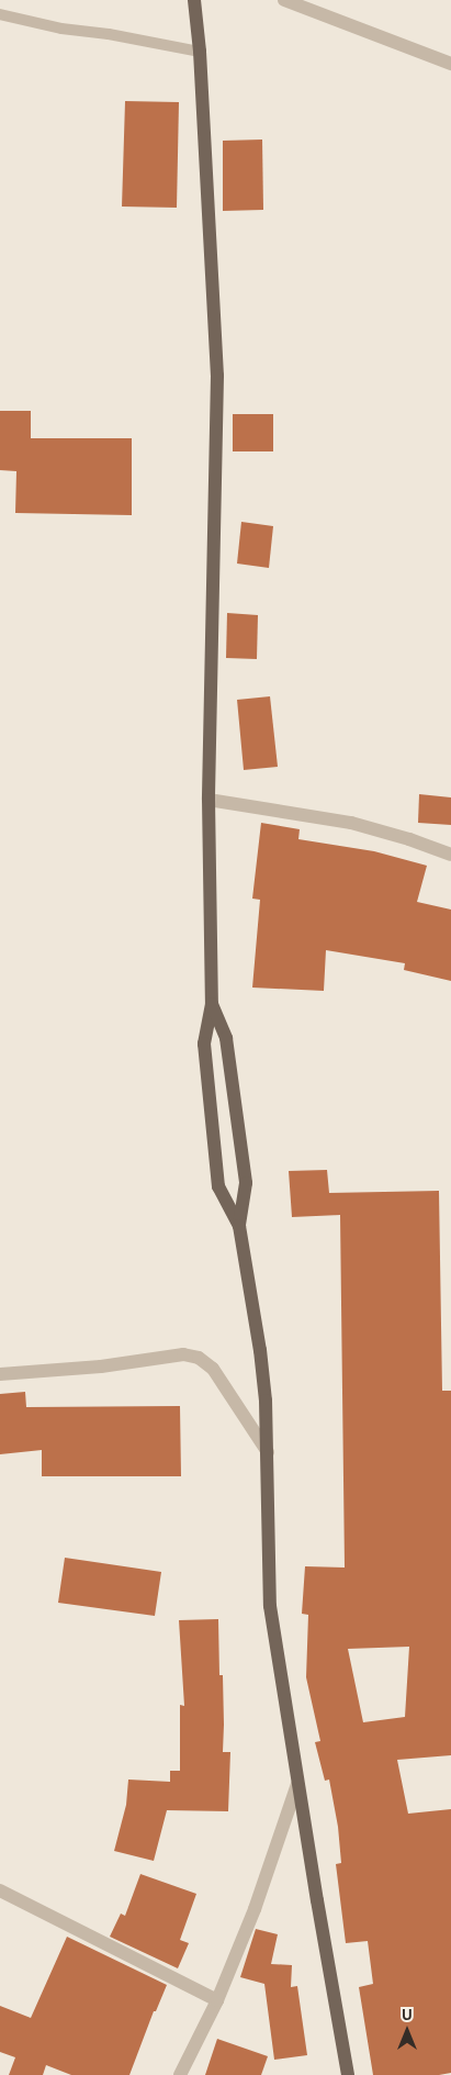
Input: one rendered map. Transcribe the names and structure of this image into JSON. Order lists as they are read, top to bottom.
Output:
{
  "north": "top"
}
